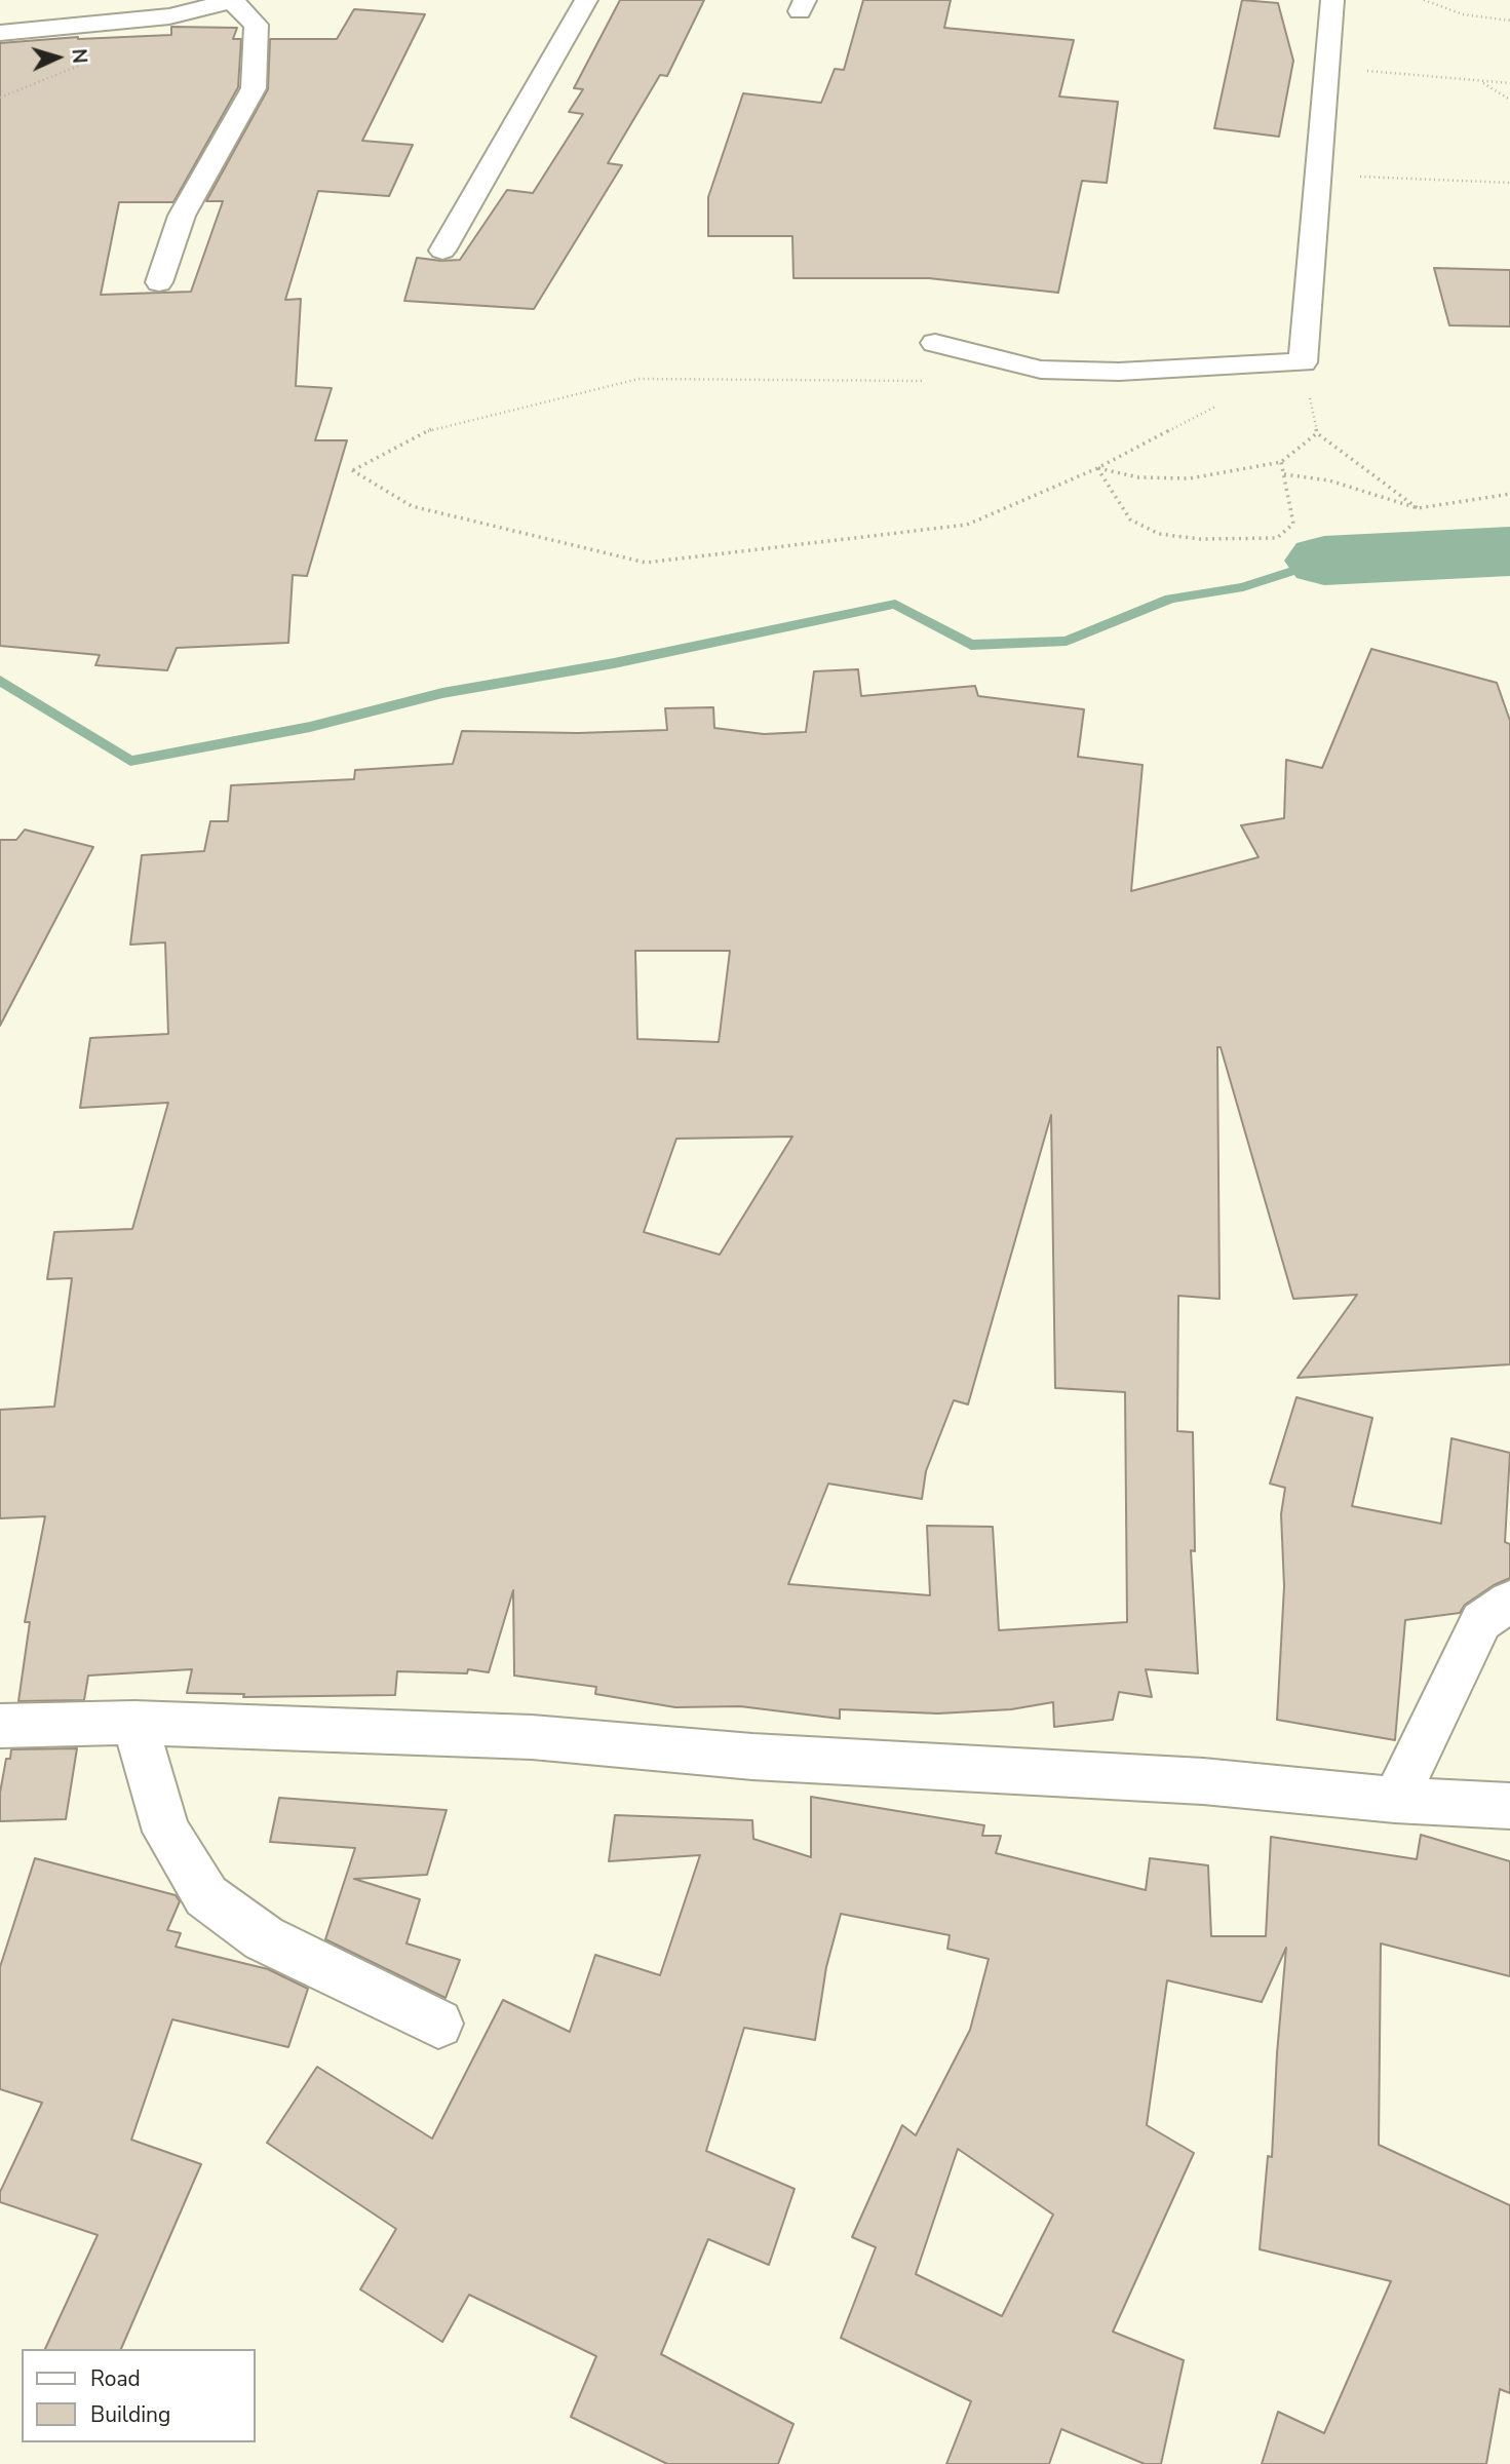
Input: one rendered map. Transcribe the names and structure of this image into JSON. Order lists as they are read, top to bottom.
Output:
{
  "legend": ["Road", "Building"],
  "north": "right"
}
